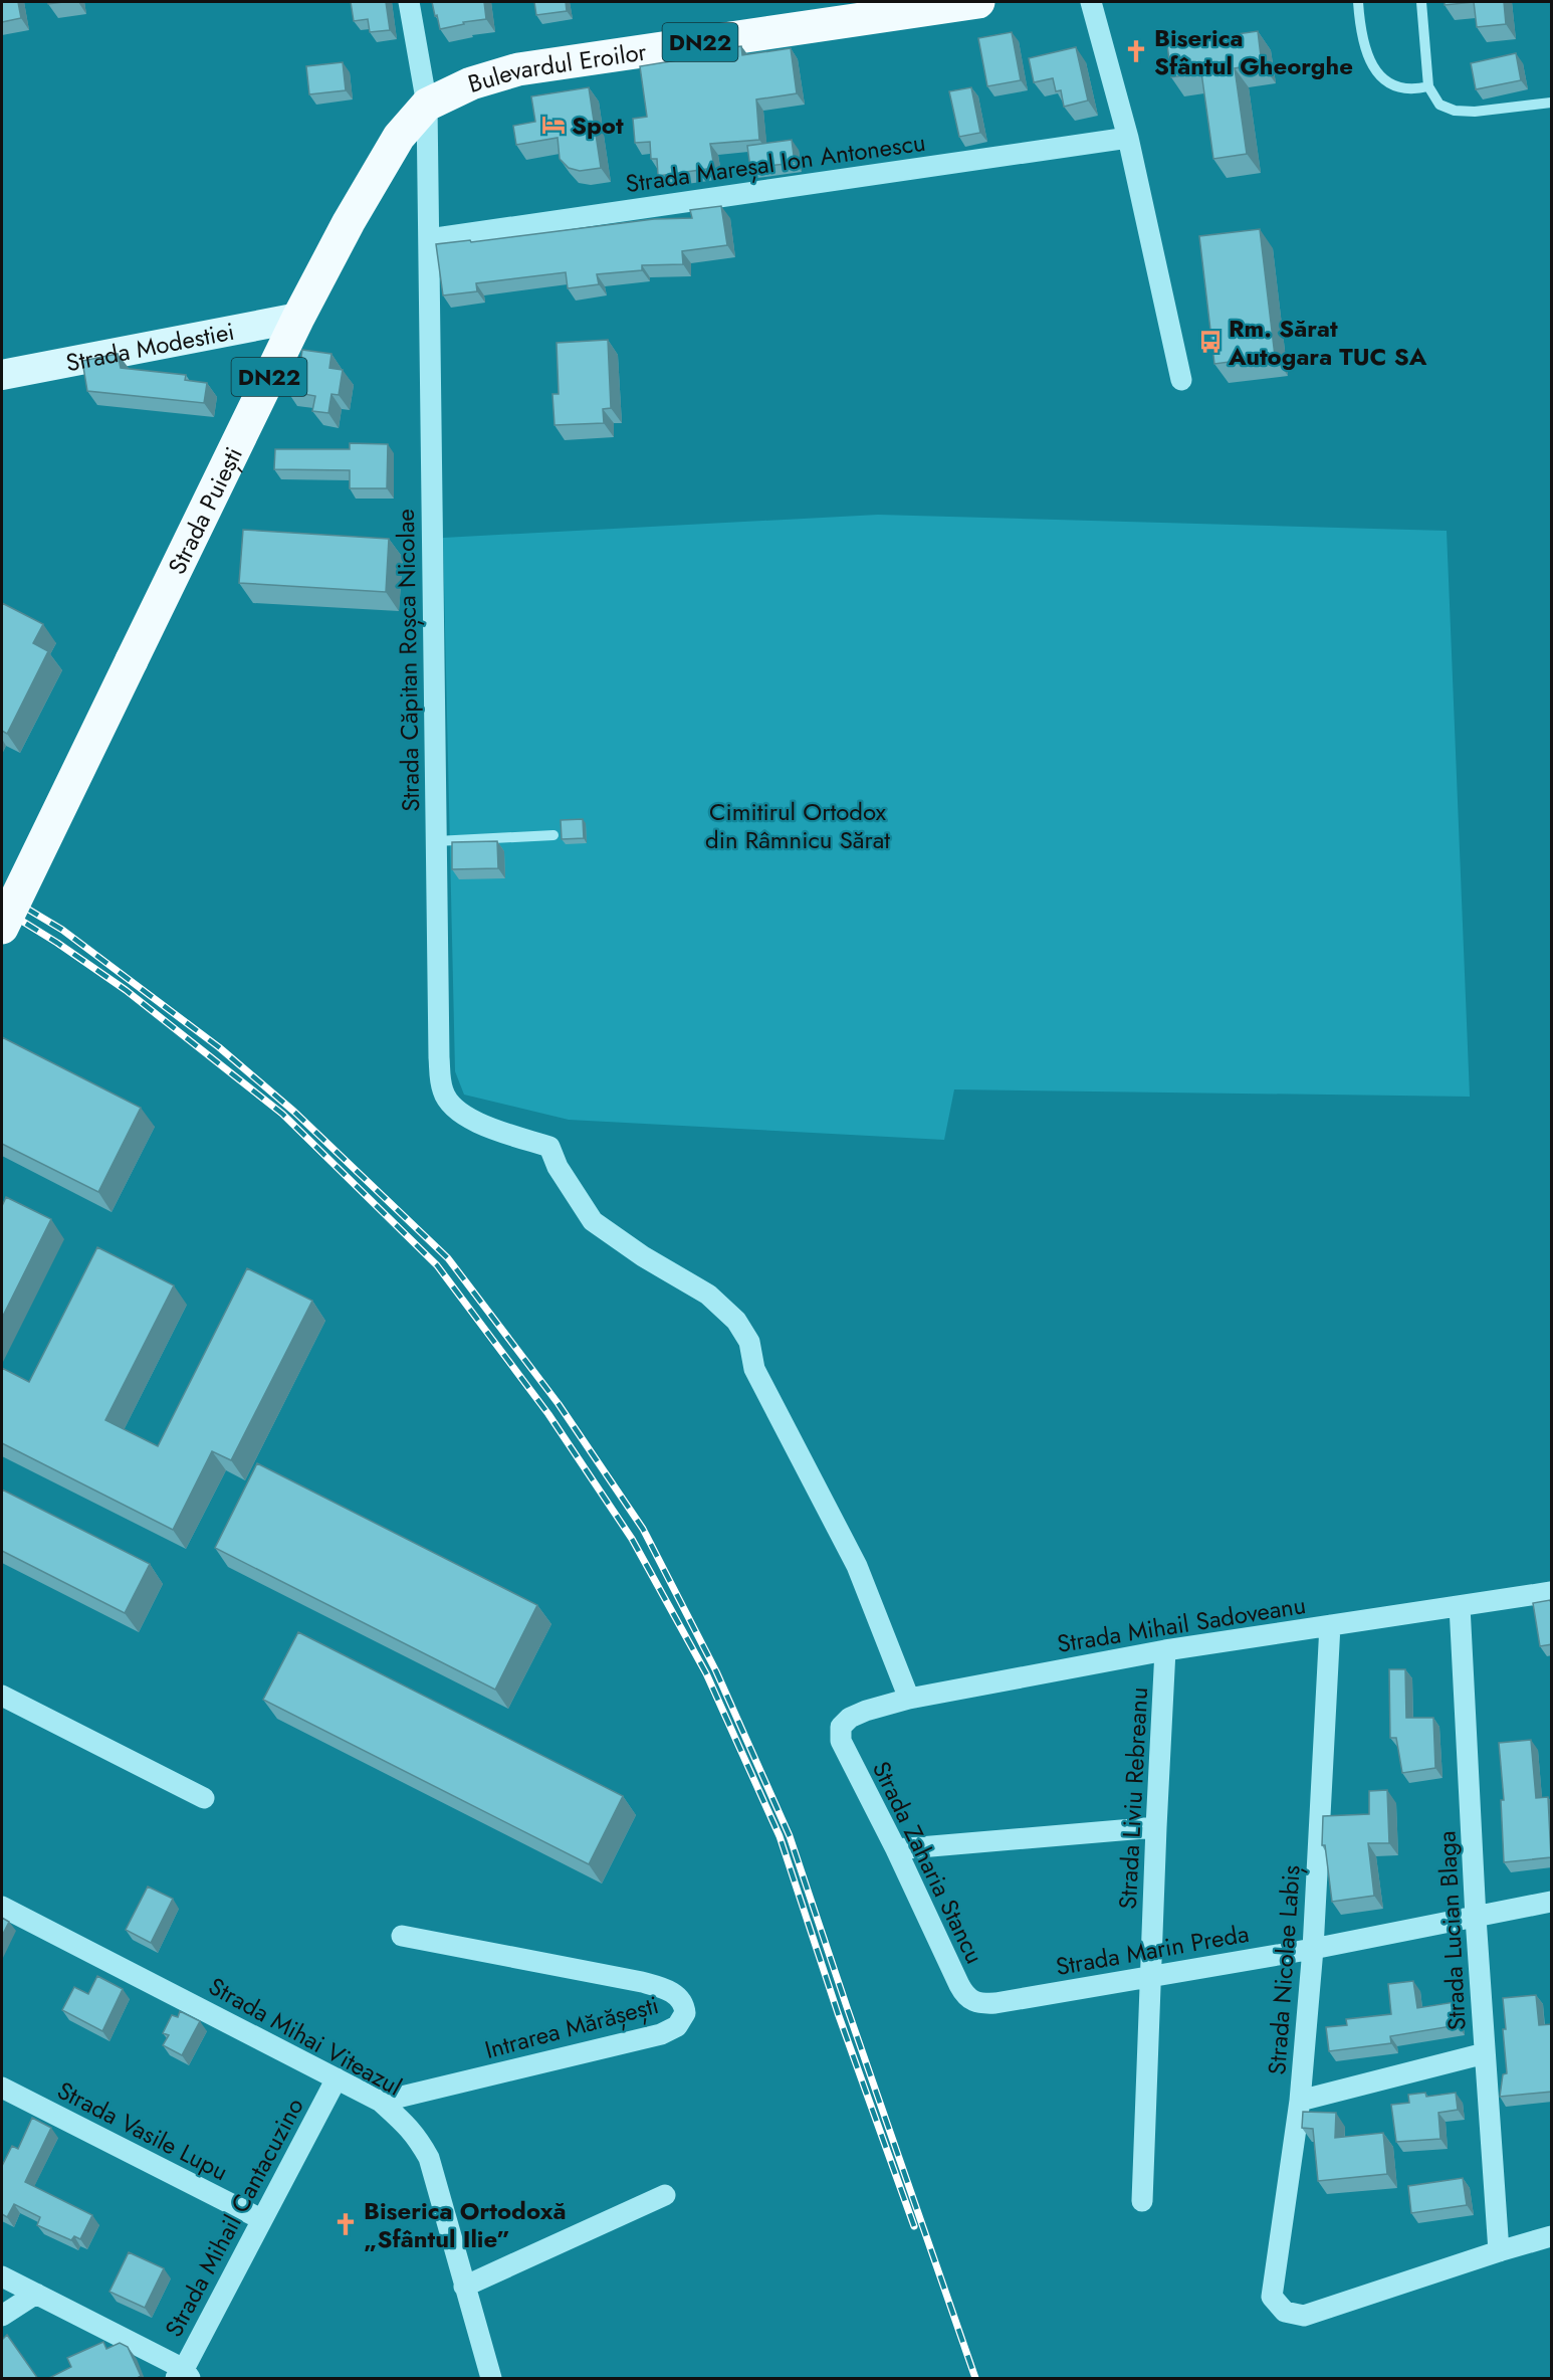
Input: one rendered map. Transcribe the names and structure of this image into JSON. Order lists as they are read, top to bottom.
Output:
{
  "streets": {
    "main road": ["DN22", "Bulevardul Eroilor", "Strada Puiești"],
    "street": [
      "Strada Mareșal Ion Antonescu",
      "Strada Modestiei",
      "Strada Căpitan Roșca Nicolae",
      "Strada Mihail Sadoveanu",
      "Strada Liviu Rebreanu",
      "Strada Zaharia Stancu",
      "Strada Lucian Blaga",
      "Strada Marin Preda",
      "Strada Nicolae Labiș",
      "Intrarea Mărășești",
      "Strada Mihai Viteazul",
      "Strada Vasile Lupu",
      "Strada Mihail Cantacuzino"
    ]
  },
  "crossings": [
    ["Bulevardul Eroilor", "Strada Puiești"],
    ["Bulevardul Eroilor", "Strada Căpitan Roșca Nicolae"],
    ["Strada Mareșal Ion Antonescu", "Strada Căpitan Roșca Nicolae"],
    ["Strada Modestiei", "Strada Puiești"],
    ["Strada Puiești", "Strada Căpitan Roșca Nicolae"],
    ["Strada Căpitan Roșca Nicolae", "Strada Mihail Sadoveanu"],
    ["Strada Mihail Sadoveanu", "Strada Liviu Rebreanu"],
    ["Strada Mihail Sadoveanu", "Strada Zaharia Stancu"],
    ["Strada Mihail Sadoveanu", "Strada Lucian Blaga"],
    ["Strada Mihail Sadoveanu", "Strada Nicolae Labiș"],
    ["Strada Liviu Rebreanu", "Strada Marin Preda"],
    ["Strada Zaharia Stancu", "Strada Marin Preda"],
    ["Strada Lucian Blaga", "Strada Marin Preda"],
    ["Strada Lucian Blaga", "Strada Nicolae Labiș"],
    ["Strada Marin Preda", "Strada Nicolae Labiș"],
    ["Intrarea Mărășești", "Strada Mihai Viteazul"],
    ["Strada Mihai Viteazul", "Strada Mihail Cantacuzino"],
    ["Strada Vasile Lupu", "Strada Mihail Cantacuzino"]
  ],
  "parks": ["Cimitirul Ortodox din Râmnicu Sărat"],
  "places": {
    "church": ["Biserica Sfântul Gheorghe", "Biserica Ortodoxă „Sfântul Ilie”"],
    "hotel": ["Spot"],
    "bus stop": ["Rm. Sărat Autogara TUC SA"]
  }
}
